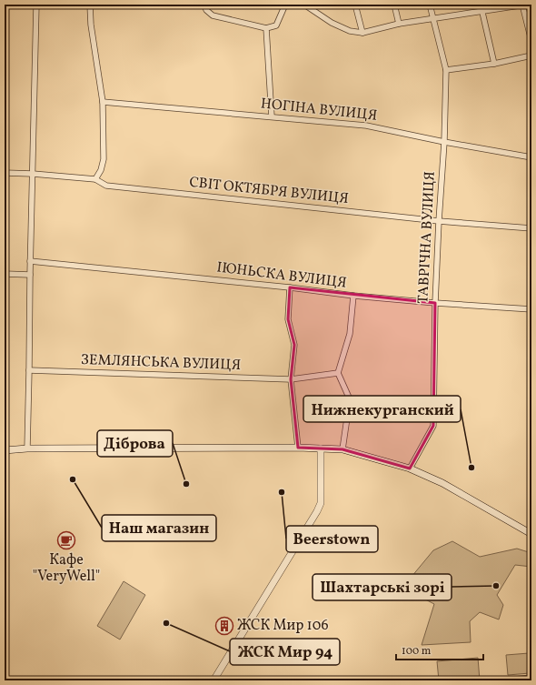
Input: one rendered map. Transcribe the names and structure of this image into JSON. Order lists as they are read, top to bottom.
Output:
{
  "streets": {
    "street": [
      "НОГІНА ВУЛИЦЯ",
      "СВІТ ОКТЯБРЯ ВУЛИЦЯ",
      "ТАВРІЧНА ВУЛИЦЯ",
      "IЮНЬСКА ВУЛИЦЯ",
      "ЗЕМЛЯНСЬКА ВУЛИЦЯ"
    ]
  },
  "crossings": [
    ["НОГІНА ВУЛИЦЯ", "ТАВРІЧНА ВУЛИЦЯ"],
    ["СВІТ ОКТЯБРЯ ВУЛИЦЯ", "ТАВРІЧНА ВУЛИЦЯ"],
    ["ТАВРІЧНА ВУЛИЦЯ", "IЮНЬСКА ВУЛИЦЯ"]
  ],
  "places": {
    "other": [
      "Нижнекурганский",
      "Наш магазин",
      "Діброва",
      "Beerstown",
      "Шахтарські зорі",
      "ЖСК Мир 94"
    ],
    "cafe": ["Кафе \"VeryWell\""],
    "building": ["ЖСК Мир 106"]
  },
  "scale_bar": "100 m"
}
